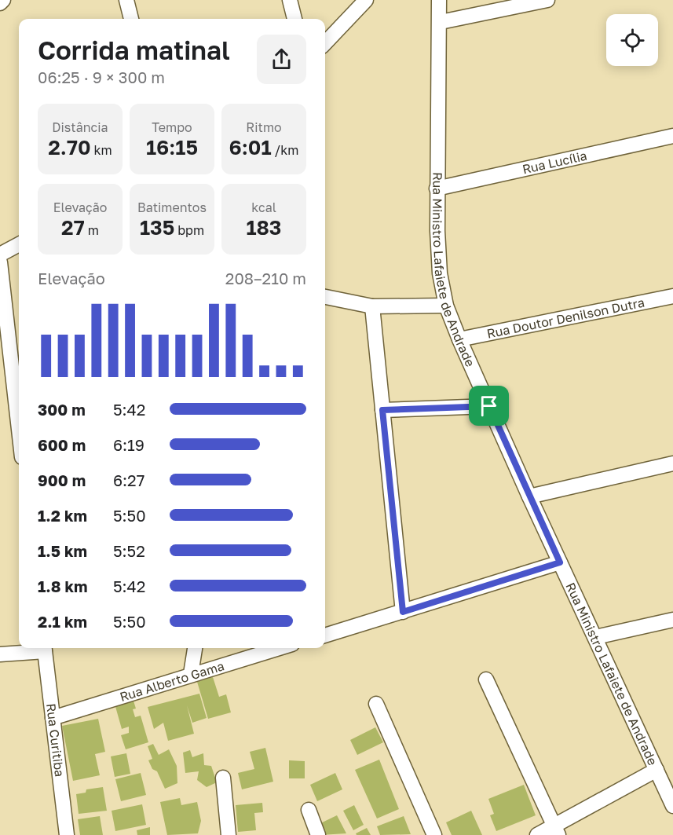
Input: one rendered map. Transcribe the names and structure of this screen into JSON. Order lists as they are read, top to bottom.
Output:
{
  "streets": {
    "street": [
      "Rua Lucília",
      "Rua Ministro Lafaiete de Andrade",
      "Rua Doutor Denilson Dutra",
      "Rua Alberto Gama",
      "Rua Curitiba"
    ]
  },
  "crossings": [
    ["Rua Lucília", "Rua Ministro Lafaiete de Andrade"],
    ["Rua Ministro Lafaiete de Andrade", "Rua Doutor Denilson Dutra"],
    ["Rua Alberto Gama", "Rua Curitiba"]
  ],
  "page": {
    "heading": ["Corrida matinal", "06:25 · 9 × 300 m"],
    "stats": [
      ["Distância", "2.70 km"],
      ["Tempo", "16:15"],
      ["Ritmo", "6:01 /km"],
      ["Elevação", "27 m"],
      ["Batimentos", "135 bpm"],
      ["kcal", "183"]
    ],
    "chart": ["Elevação", "208–210 m"],
    "list": [
      {
        "name": "300 m",
        "note": "5:42"
      },
      {
        "name": "600 m",
        "note": "6:19"
      },
      {
        "name": "900 m",
        "note": "6:27"
      },
      {
        "name": "1.2 km",
        "note": "5:50"
      },
      {
        "name": "1.5 km",
        "note": "5:52"
      },
      {
        "name": "1.8 km",
        "note": "5:42"
      },
      {
        "name": "2.1 km",
        "note": "5:50"
      }
    ]
  }
}
